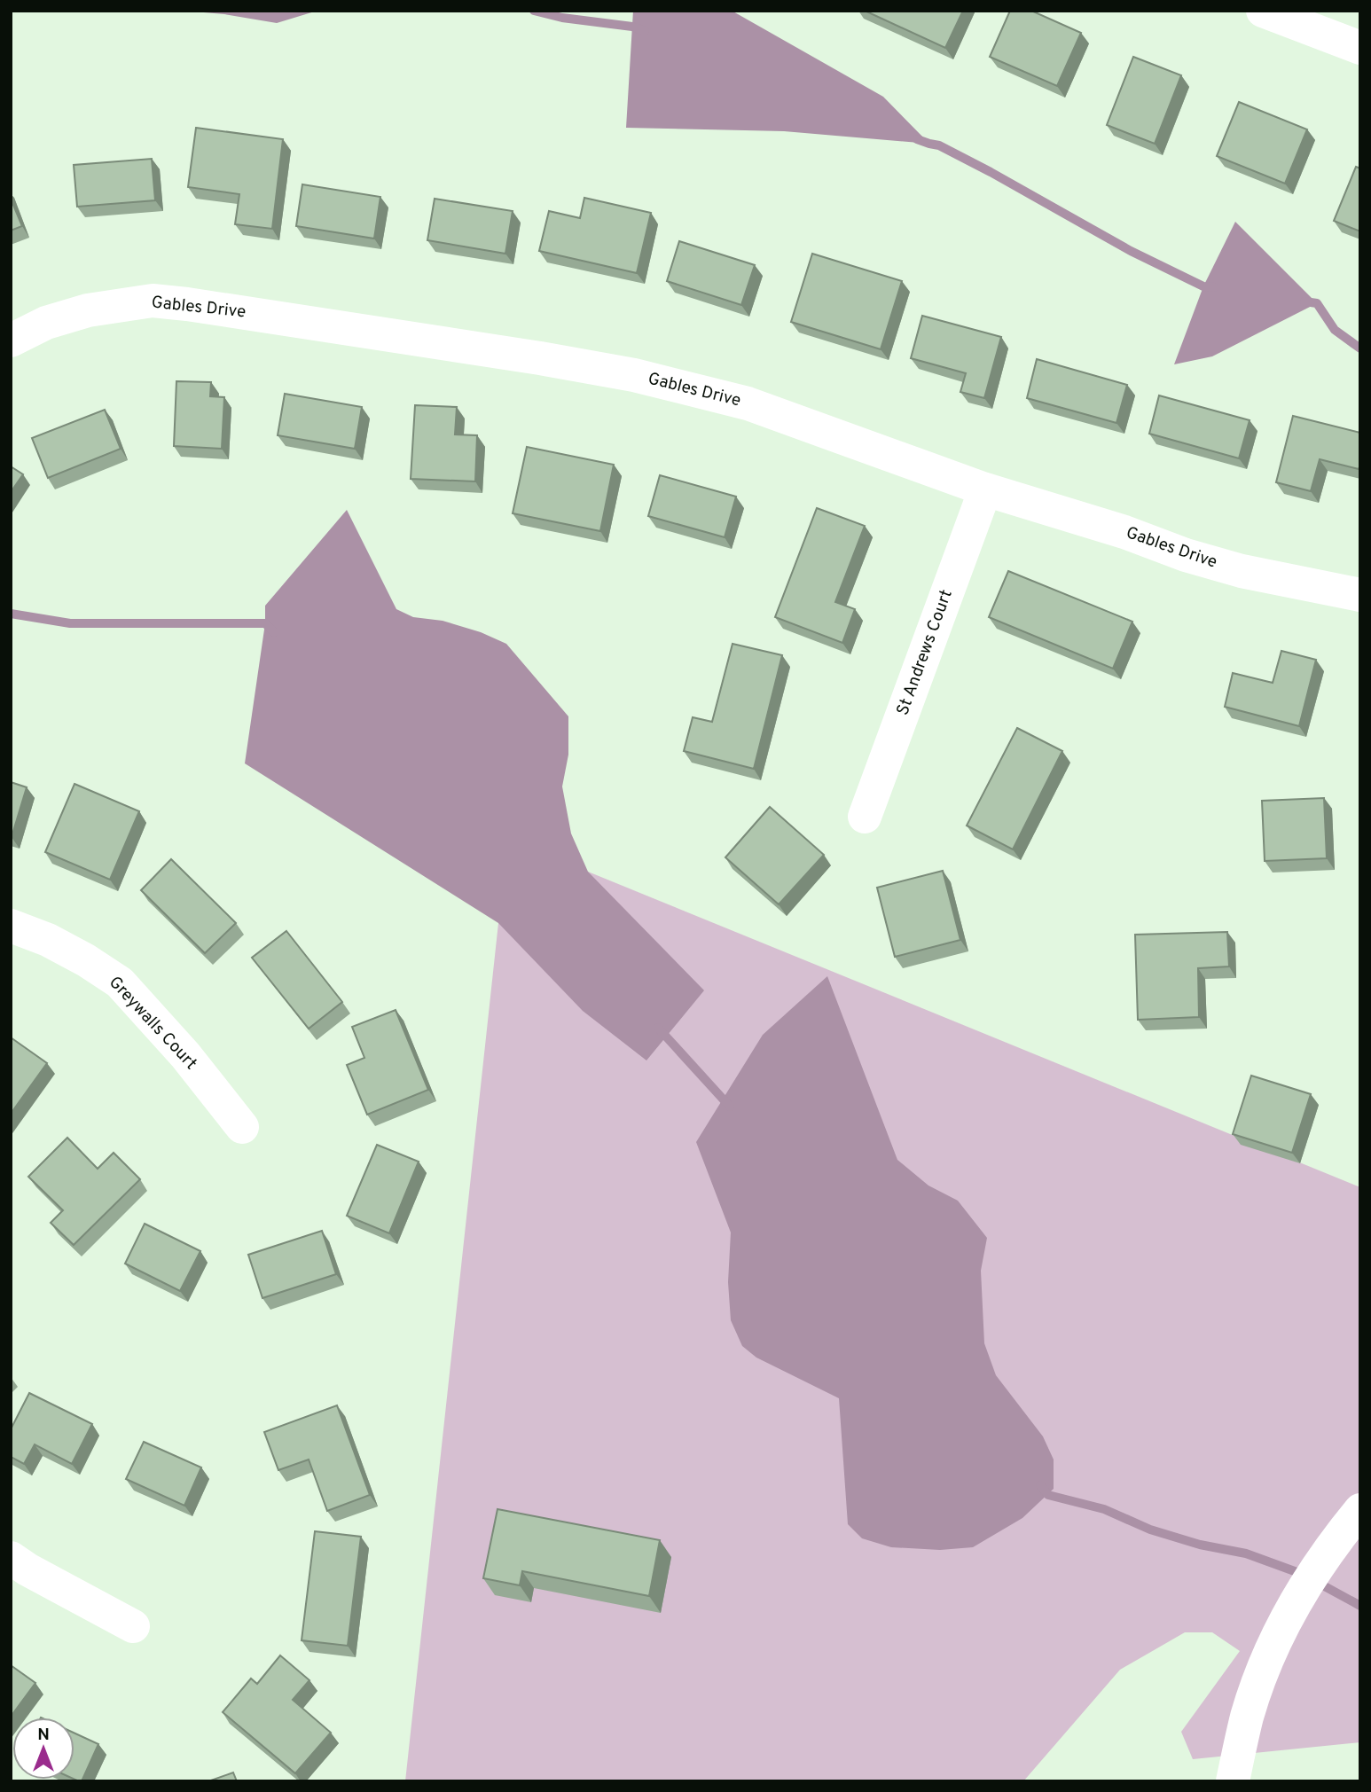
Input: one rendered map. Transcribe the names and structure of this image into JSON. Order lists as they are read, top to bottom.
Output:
{
  "streets": {
    "street": ["Gables Drive", "St Andrews Court", "Greywalls Court"]
  },
  "crossings": [
    ["Gables Drive", "St Andrews Court"]
  ],
  "north": "top"
}
